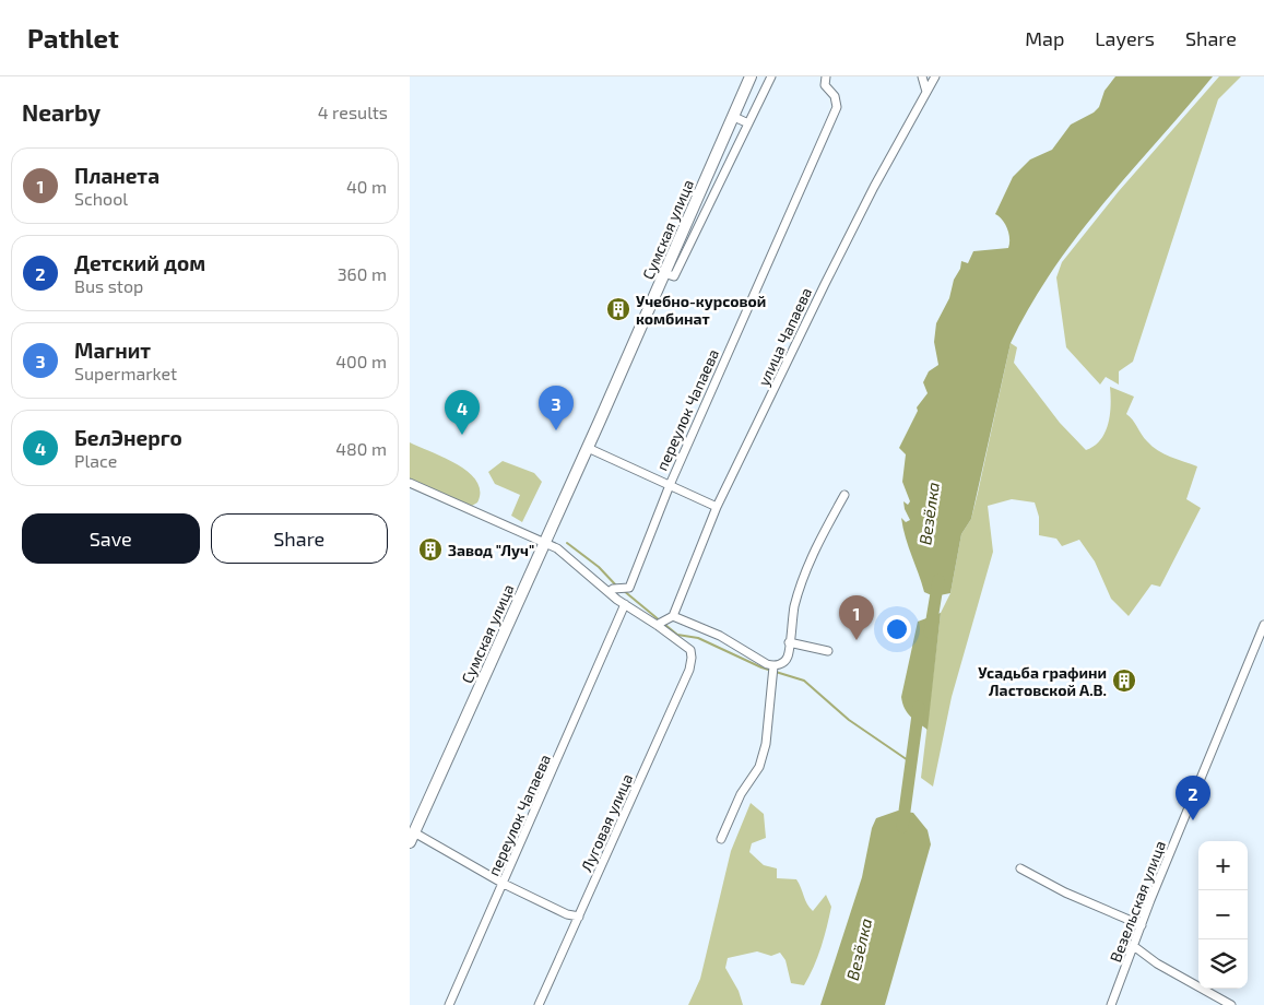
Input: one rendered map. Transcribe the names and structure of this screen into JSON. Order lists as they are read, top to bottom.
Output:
{
  "streets": {
    "main road": ["Сумская улица"],
    "street": [
      "улица Чапаева",
      "переулок Чапаева",
      "Луговая улица",
      "Везельская улица"
    ]
  },
  "water": ["Везёлка"],
  "places": {
    "building": ["Учебно-курсовой комбинат", "Завод \"Луч\"", "Усадьба графини Ластовской А.В."]
  },
  "page": {
    "header": "Pathlet",
    "nav": ["Map", "Layers", "Share"],
    "heading": ["Nearby", "4 results"],
    "list": [
      {
        "mark": "1",
        "name": "Планета",
        "note": "School",
        "value": "40 m"
      },
      {
        "mark": "2",
        "name": "Детский дом",
        "note": "Bus stop",
        "value": "360 m"
      },
      {
        "mark": "3",
        "name": "Магнит",
        "note": "Supermarket",
        "value": "400 m"
      },
      {
        "mark": "4",
        "name": "БелЭнерго",
        "note": "Place",
        "value": "480 m"
      }
    ],
    "pins": [
      "3",
      "4",
      "1",
      "2"
    ],
    "buttons": ["Save", "Share"],
    "map_buttons": ["+", "−"]
  }
}
